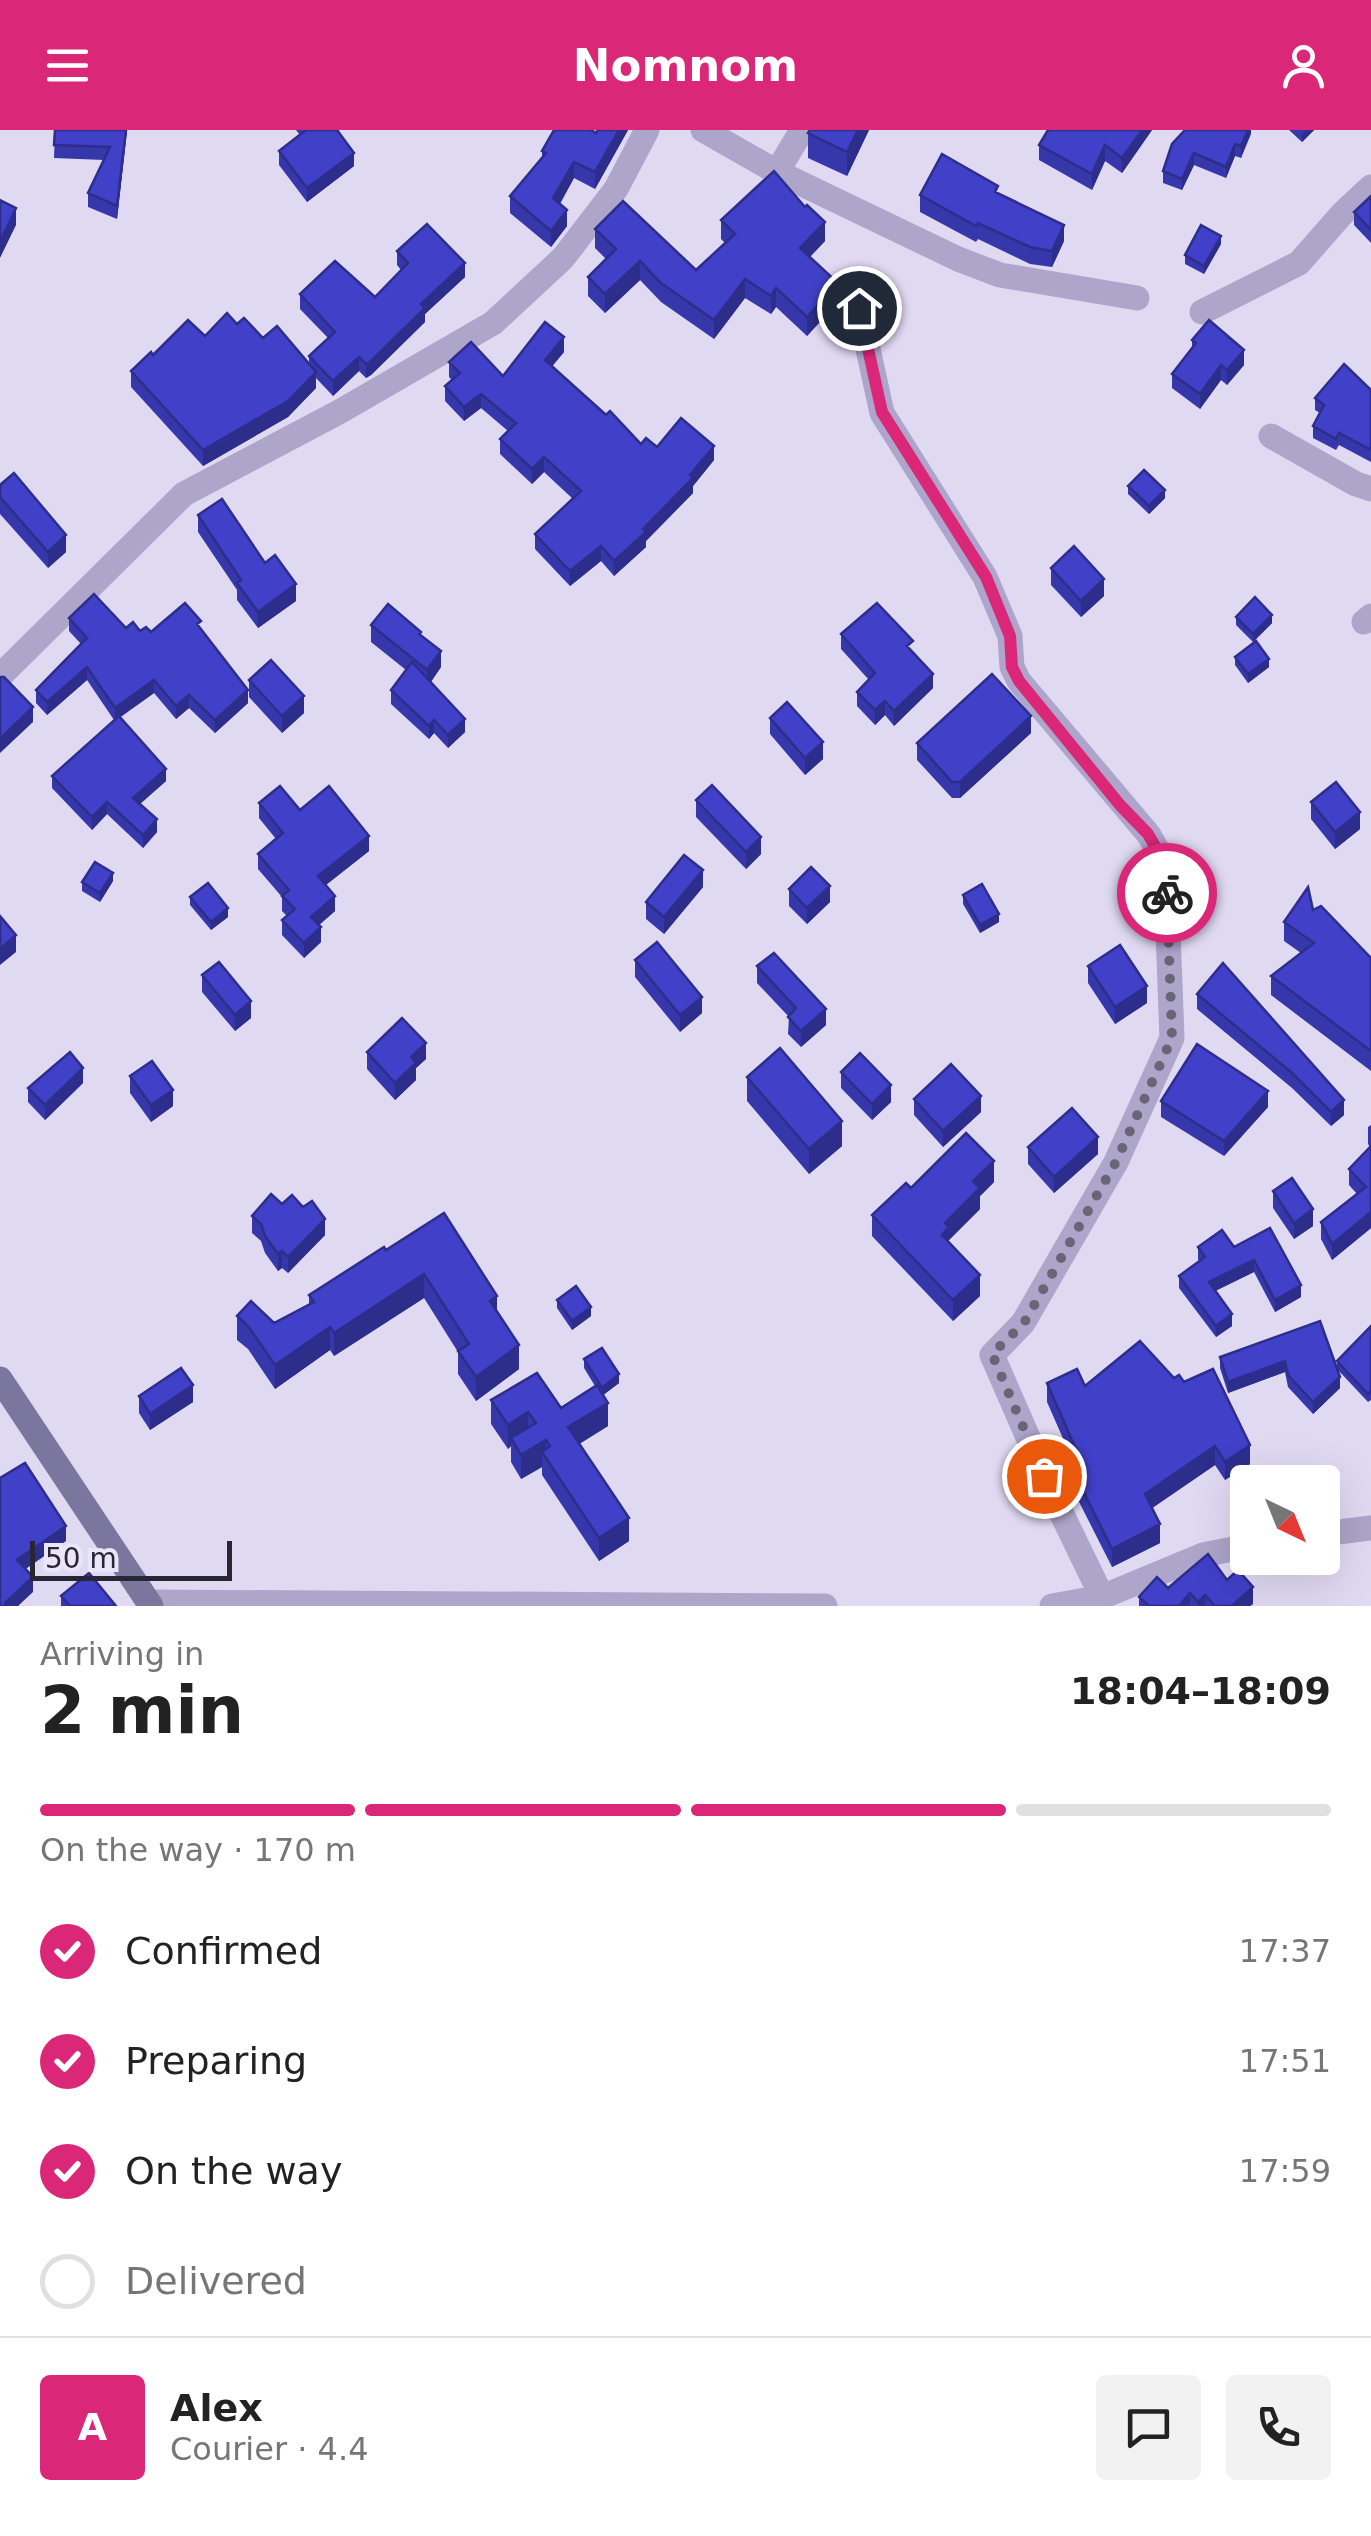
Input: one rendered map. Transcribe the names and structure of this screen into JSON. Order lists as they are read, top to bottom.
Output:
{
  "scale_bar": "50 m",
  "north": "bottom right",
  "page": {
    "header": "Nomnom",
    "scale": "50 m",
    "heading": ["2 min", "Arriving in", "18:04–18:09"],
    "panel": ["Alex", "Courier · 4.4"],
    "bar": "On the way · 170 m",
    "list": [
      ["Confirmed", "17:37"],
      ["Preparing", "17:51"],
      ["On the way", "17:59"],
      "Delivered"
    ],
    "round": "A"
  }
}
